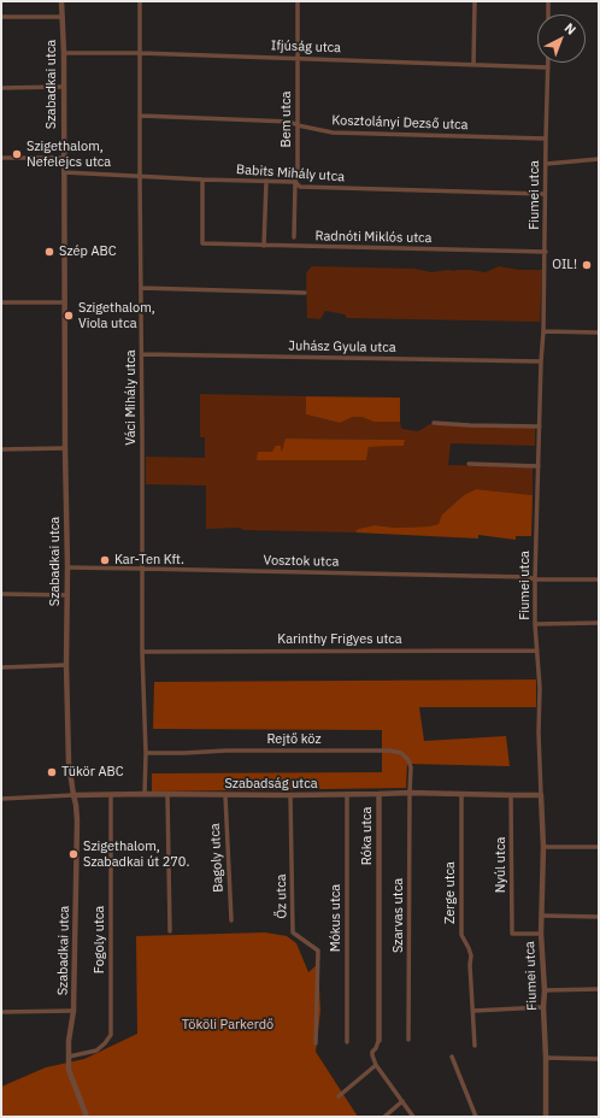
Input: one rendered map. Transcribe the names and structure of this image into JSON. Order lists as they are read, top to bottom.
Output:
{
  "streets": {
    "street": [
      "Ifjúság utca",
      "Szabadkai utca",
      "Bem utca",
      "Kosztolányi Dezső utca",
      "Babits Mihály utca",
      "Fiumei utca",
      "Radnóti Miklós utca",
      "Juhász Gyula utca",
      "Váci Mihály utca",
      "Vosztok utca",
      "Karinthy Frigyes utca",
      "Rejtő köz",
      "Szabadság utca",
      "Róka utca",
      "Bagoly utca",
      "Nyúl utca",
      "Zerge utca",
      "Őz utca",
      "Szarvas utca",
      "Mókus utca",
      "Fogoly utca"
    ]
  },
  "crossings": [
    ["Ifjúság utca", "Szabadkai utca"],
    ["Ifjúság utca", "Bem utca"],
    ["Ifjúság utca", "Fiumei utca"],
    ["Ifjúság utca", "Váci Mihály utca"],
    ["Szabadkai utca", "Babits Mihály utca"],
    ["Szabadkai utca", "Vosztok utca"],
    ["Szabadkai utca", "Szabadság utca"],
    ["Szabadkai utca", "Fogoly utca"],
    ["Bem utca", "Kosztolányi Dezső utca"],
    ["Bem utca", "Babits Mihály utca"],
    ["Kosztolányi Dezső utca", "Fiumei utca"],
    ["Kosztolányi Dezső utca", "Váci Mihály utca"],
    ["Babits Mihály utca", "Fiumei utca"],
    ["Babits Mihály utca", "Radnóti Miklós utca"],
    ["Babits Mihály utca", "Váci Mihály utca"],
    ["Fiumei utca", "Radnóti Miklós utca"],
    ["Fiumei utca", "Juhász Gyula utca"],
    ["Fiumei utca", "Vosztok utca"],
    ["Fiumei utca", "Karinthy Frigyes utca"],
    ["Fiumei utca", "Szabadság utca"],
    ["Fiumei utca", "Nyúl utca"],
    ["Juhász Gyula utca", "Váci Mihály utca"],
    ["Váci Mihály utca", "Vosztok utca"],
    ["Váci Mihály utca", "Karinthy Frigyes utca"],
    ["Váci Mihály utca", "Rejtő köz"],
    ["Váci Mihály utca", "Szabadság utca"],
    ["Rejtő köz", "Szabadság utca"],
    ["Rejtő köz", "Szarvas utca"],
    ["Szabadság utca", "Róka utca"],
    ["Szabadság utca", "Bagoly utca"],
    ["Szabadság utca", "Nyúl utca"],
    ["Szabadság utca", "Zerge utca"],
    ["Szabadság utca", "Őz utca"],
    ["Szabadság utca", "Szarvas utca"],
    ["Szabadság utca", "Mókus utca"],
    ["Szabadság utca", "Fogoly utca"]
  ],
  "parks": ["Tököli Parkerdő"],
  "places": [
    "Szigethalom, Nefelejcs utca",
    "Szép ABC",
    "OIL!",
    "Szigethalom, Viola utca",
    "Kar-Ten Kft.",
    "Tükör ABC",
    "Szigethalom, Szabadkai út 270."
  ],
  "north": "top right"
}
